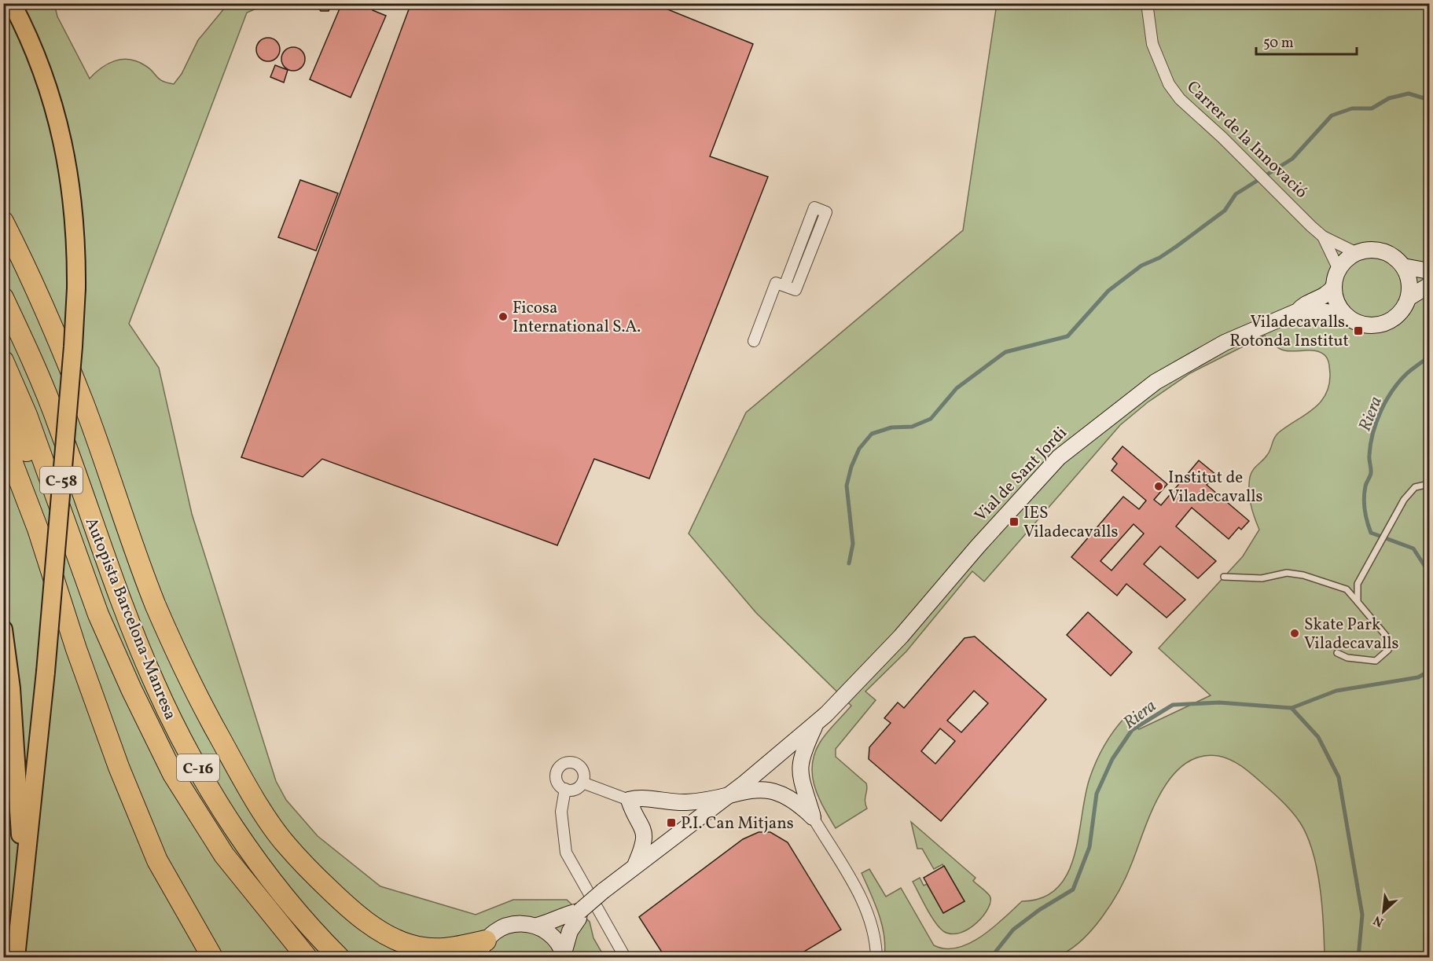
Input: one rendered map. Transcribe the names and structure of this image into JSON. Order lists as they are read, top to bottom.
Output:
{
  "streets": {
    "highway": ["Autopista Barcelona-Manresa", "C-16"],
    "main road": ["C-58"],
    "street": ["Carrer de la Innovació", "Vial de Sant Jordi"]
  },
  "water": ["Riera"],
  "places": {
    "other": ["Ficosa International S.A.", "Institut de Viladecavalls", "Skate Park Viladecavalls"],
    "transit": ["Viladecavalls. Rotonda Institut", "IES Viladecavalls", "P.I. Can Mitjans"]
  },
  "scale_bar": "50 m",
  "north": "bottom left"
}
